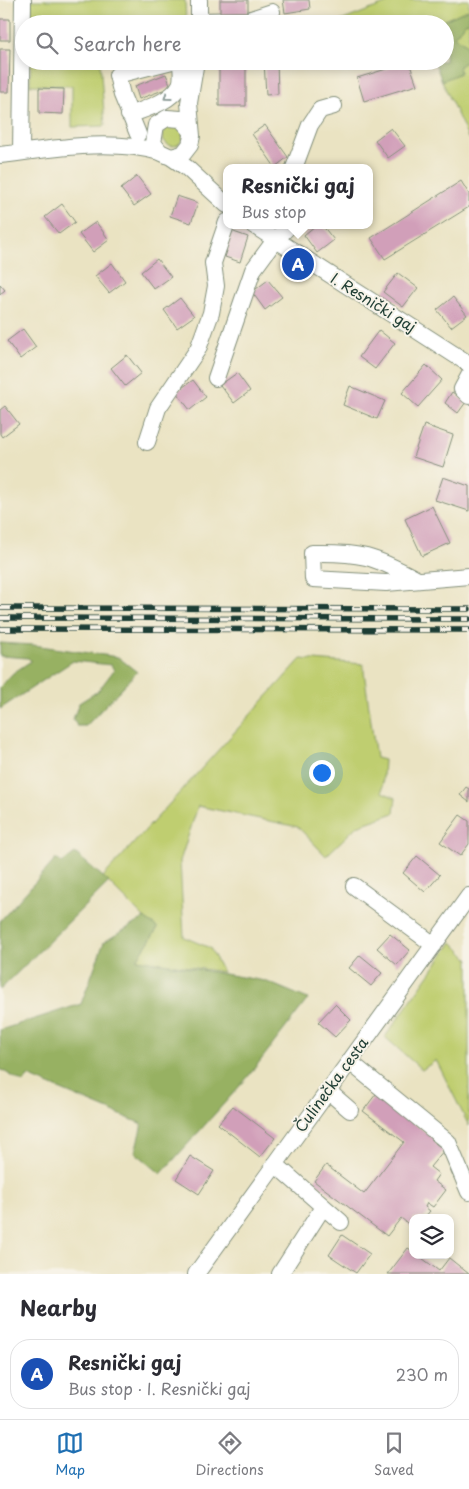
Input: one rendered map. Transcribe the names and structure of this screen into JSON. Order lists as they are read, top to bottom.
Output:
{
  "streets": {
    "street": ["I. Resnički gaj", "Čulinečka cesta"]
  },
  "page": {
    "search": "Search here",
    "popup": ["Resnički gaj", "Bus stop"],
    "pins": "A",
    "heading": "Nearby",
    "list": [
      {
        "mark": "A",
        "name": "Resnički gaj",
        "note": "Bus stop · I. Resnički gaj",
        "value": "230 m"
      }
    ],
    "nav": ["Map", "Directions", "Saved"]
  }
}
